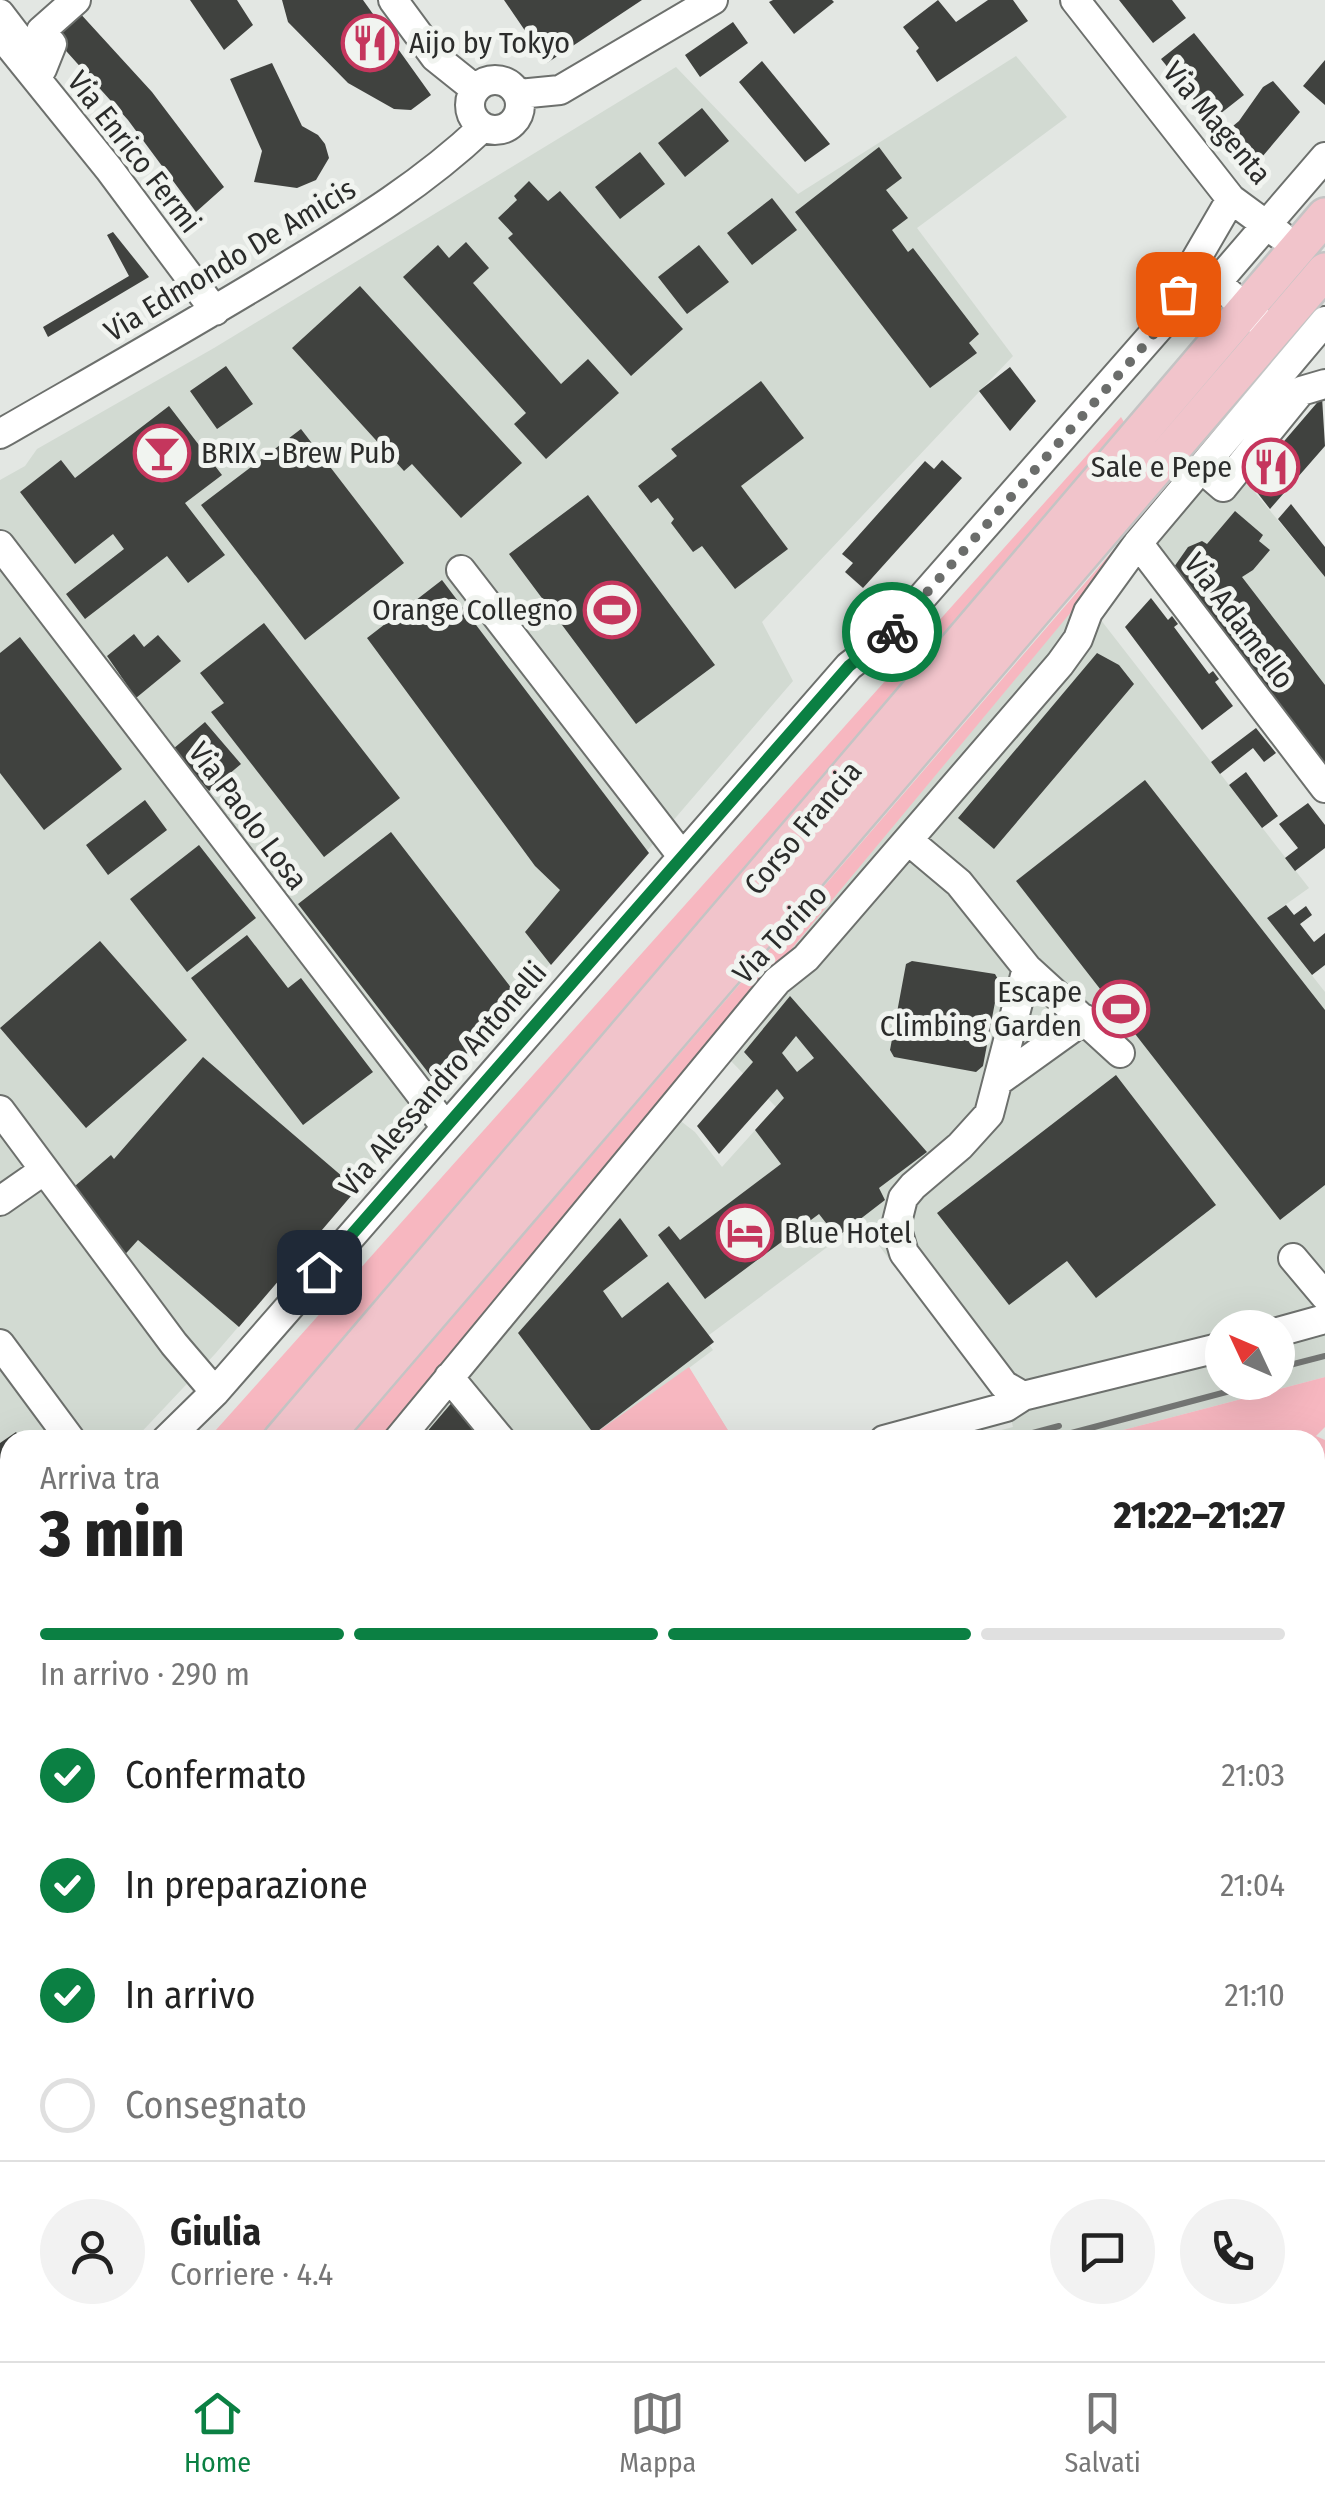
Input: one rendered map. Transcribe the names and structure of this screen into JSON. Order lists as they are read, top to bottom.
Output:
{
  "streets": {
    "main road": ["Corso Francia"],
    "street": [
      "Via Magenta",
      "Via Enrico Fermi",
      "Via Edmondo De Amicis",
      "Via Adamello",
      "Via Paolo Losa",
      "Via Torino",
      "Via Alessandro Antonelli"
    ]
  },
  "crossings": [
    ["Via Magenta", "Corso Francia"],
    ["Via Magenta", "Via Alessandro Antonelli"],
    ["Via Enrico Fermi", "Via Edmondo De Amicis"],
    ["Via Adamello", "Via Torino"],
    ["Via Paolo Losa", "Via Alessandro Antonelli"],
    ["Corso Francia", "Via Torino"]
  ],
  "places": {
    "restaurant": ["Aijo by Tokyo", "Sale e Pepe"],
    "bar": ["BRIX - Brew Pub"],
    "sports": ["Orange Collegno", "Escape Climbing Garden"],
    "hotel": ["Blue Hotel"]
  },
  "north": "top left",
  "page": {
    "heading": ["3 min", "Arriva tra", "21:22–21:27"],
    "panel": ["Giulia", "Corriere · 4.4"],
    "bar": "In arrivo · 290 m",
    "list": [
      ["Confermato", "21:03"],
      ["In preparazione", "21:04"],
      ["In arrivo", "21:10"],
      "Consegnato"
    ],
    "tabs": ["Home", "Mappa", "Salvati"]
  }
}
